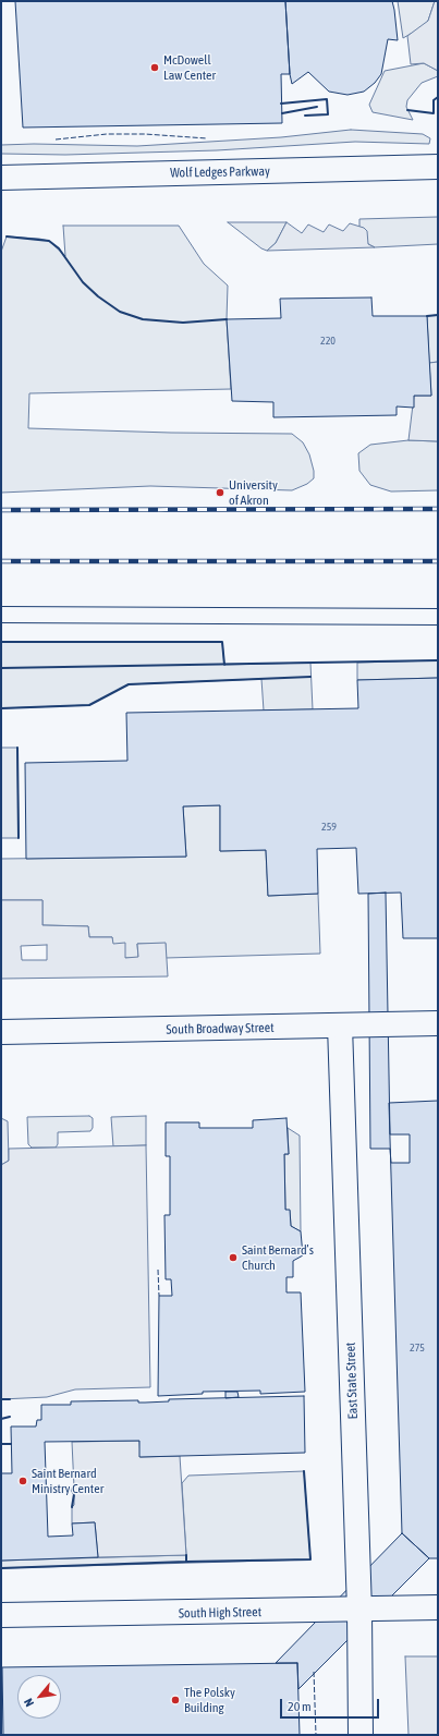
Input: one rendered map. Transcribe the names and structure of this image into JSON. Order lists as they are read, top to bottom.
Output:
{
  "streets": {
    "main road": [
      "Wolf Ledges Parkway",
      "South Broadway Street",
      "East State Street",
      "South High Street"
    ]
  },
  "crossings": [
    ["South Broadway Street", "East State Street"],
    ["East State Street", "South High Street"]
  ],
  "places": [
    "McDowell Law Center",
    "University of Akron",
    "Saint Bernard’s Church",
    "Saint Bernard Ministry Center",
    "The Polsky Building"
  ],
  "house_numbers": ["220", "259", "275"],
  "scale_bar": "20 m",
  "north": "bottom left"
}
